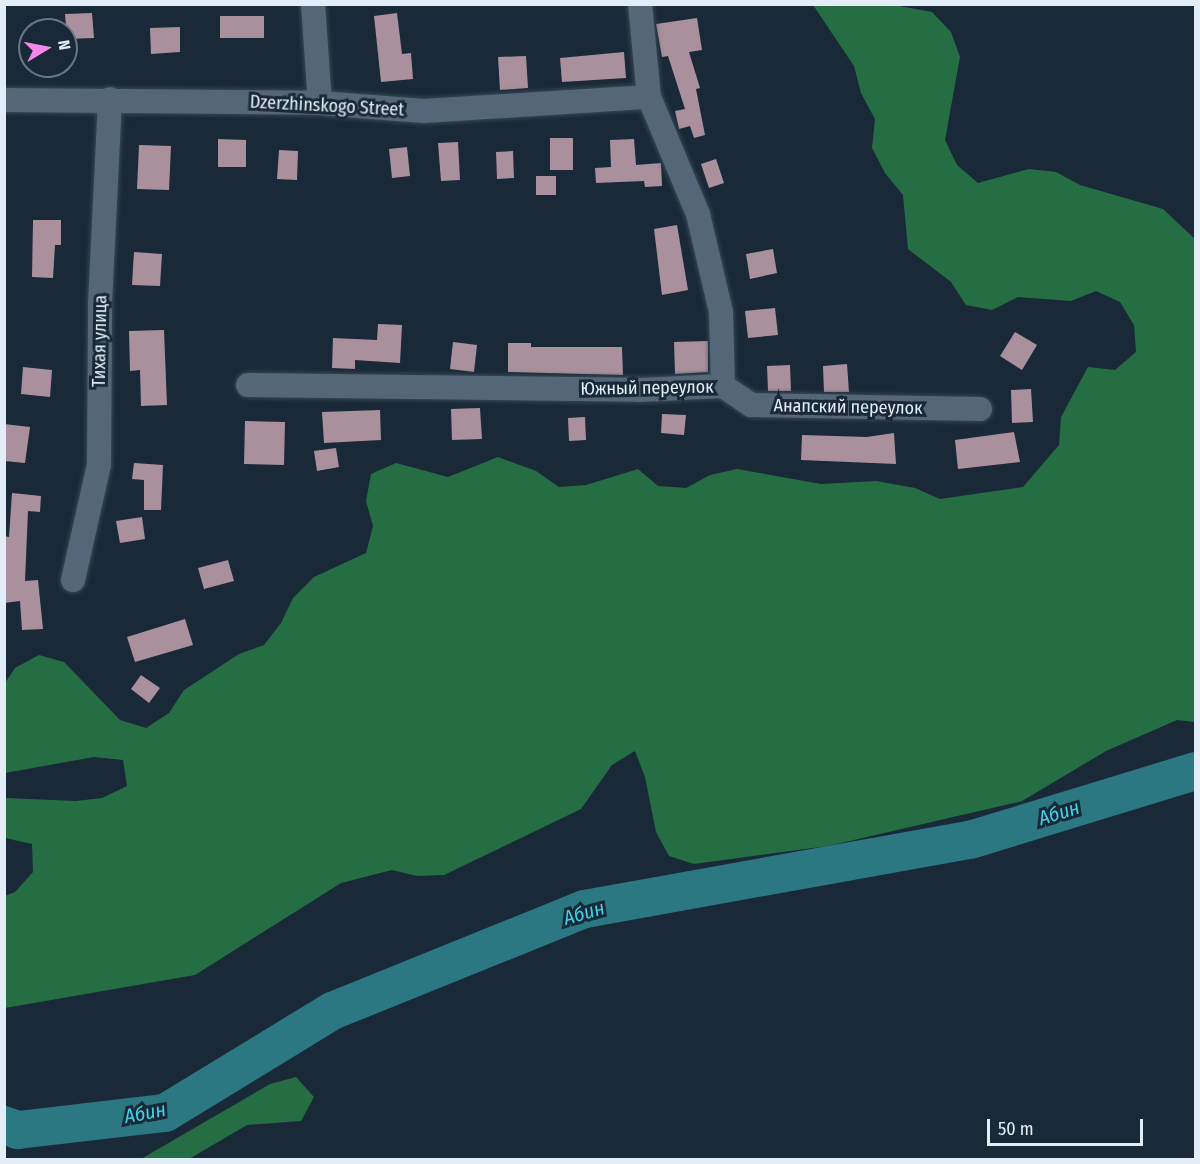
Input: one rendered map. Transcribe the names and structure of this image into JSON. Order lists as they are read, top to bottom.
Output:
{
  "streets": {
    "street": [
      "Dzerzhinskogo Street",
      "Тихая улица",
      "Южный переулок",
      "Анапский переулок"
    ]
  },
  "crossings": [
    ["Dzerzhinskogo Street", "Тихая улица"],
    ["Dzerzhinskogo Street", "Южный переулок"],
    ["Южный переулок", "Анапский переулок"]
  ],
  "water": ["Абин"],
  "scale_bar": "50 m",
  "north": "right"
}
